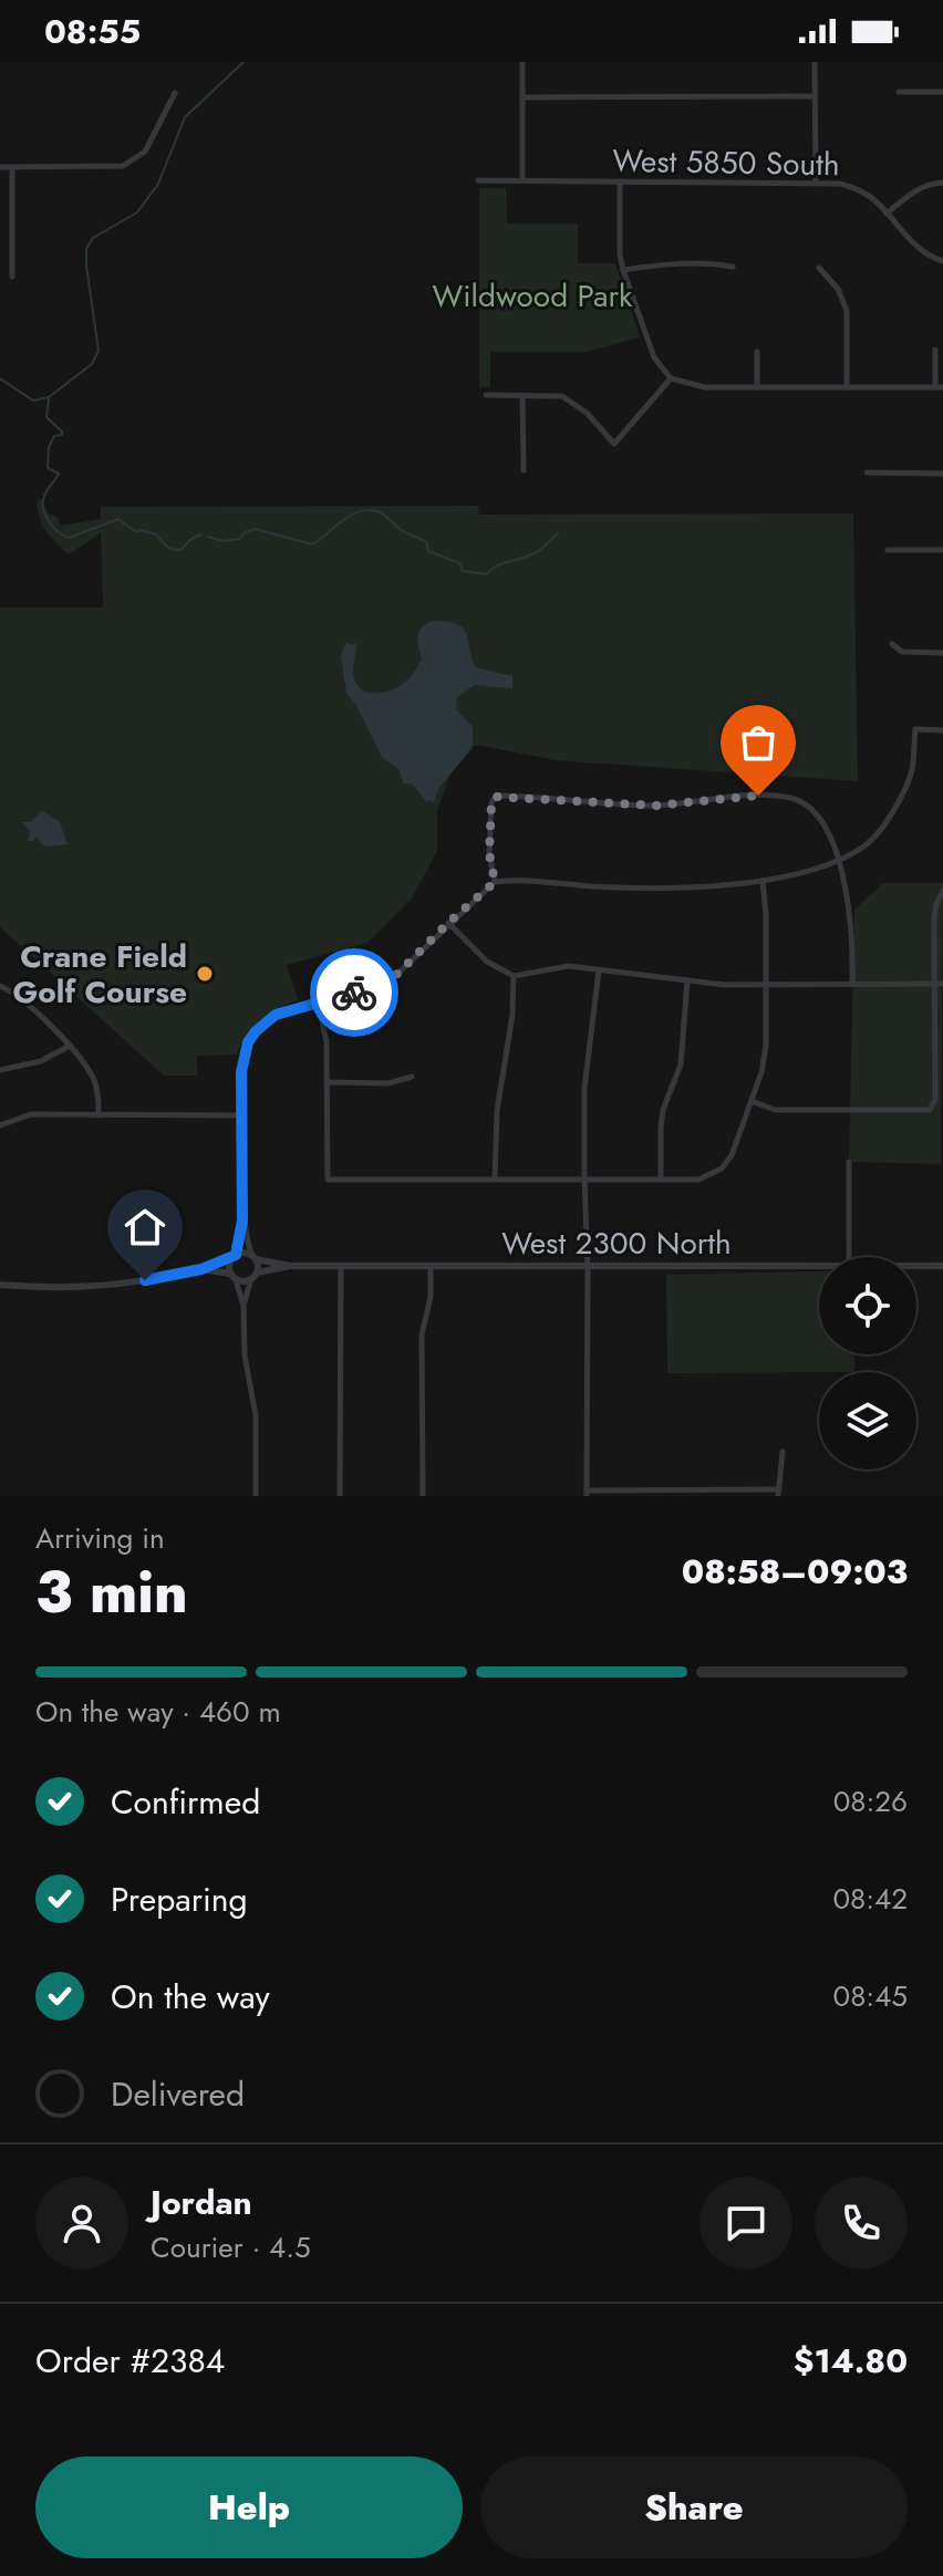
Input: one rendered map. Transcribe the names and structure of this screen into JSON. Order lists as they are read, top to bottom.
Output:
{
  "streets": {
    "street": ["West 5850 South", "West 2300 North"]
  },
  "parks": ["Wildwood Park"],
  "places": ["Crane Field Golf Course"],
  "page": {
    "status": "08:55",
    "heading": ["3 min", "Arriving in", "08:58–09:03"],
    "panel": [
      "Jordan",
      "Courier · 4.5",
      "Order #2384",
      "$14.80"
    ],
    "bar": "On the way · 460 m",
    "list": [
      ["Confirmed", "08:26"],
      ["Preparing", "08:42"],
      ["On the way", "08:45"],
      "Delivered"
    ],
    "buttons": ["Help", "Share"]
  }
}
